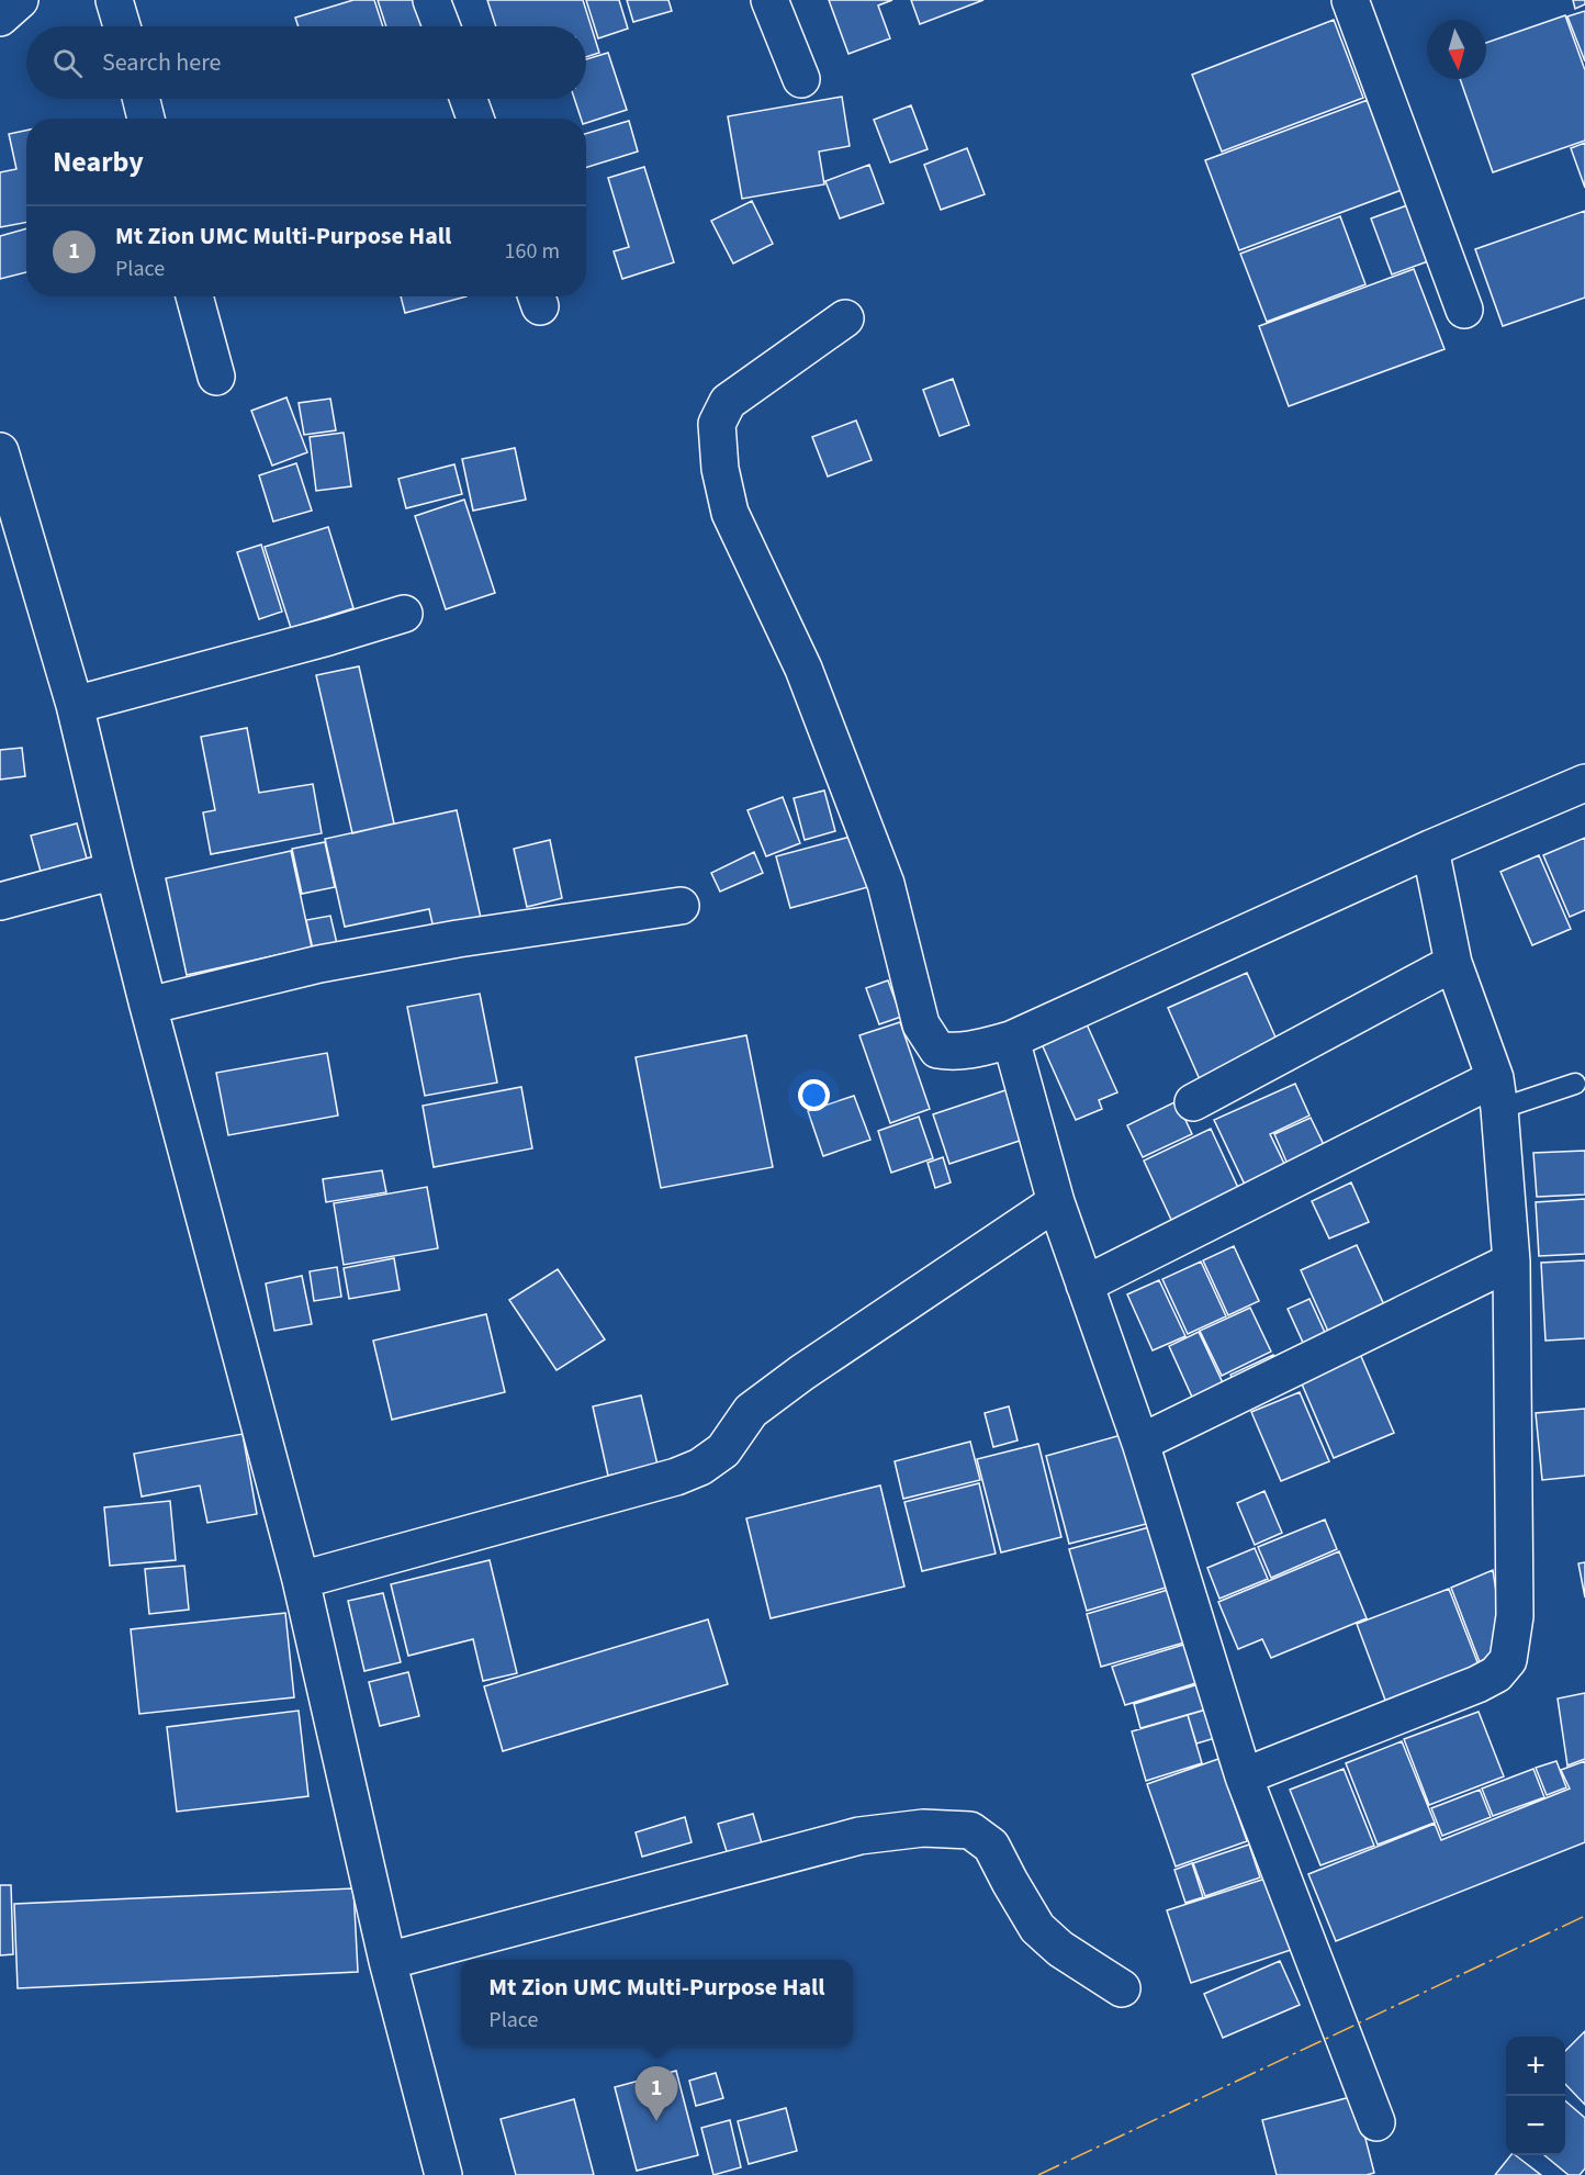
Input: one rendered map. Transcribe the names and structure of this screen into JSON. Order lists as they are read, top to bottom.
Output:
{
  "north": "bottom",
  "page": {
    "search": "Search here",
    "heading": "Nearby",
    "list": [
      {
        "mark": "1",
        "name": "Mt Zion UMC Multi-Purpose Hall",
        "note": "Place",
        "value": "160 m"
      }
    ],
    "popup": ["Mt Zion UMC Multi-Purpose Hall", "Place"],
    "map_buttons": ["+", "−"],
    "pins": "1"
  }
}
